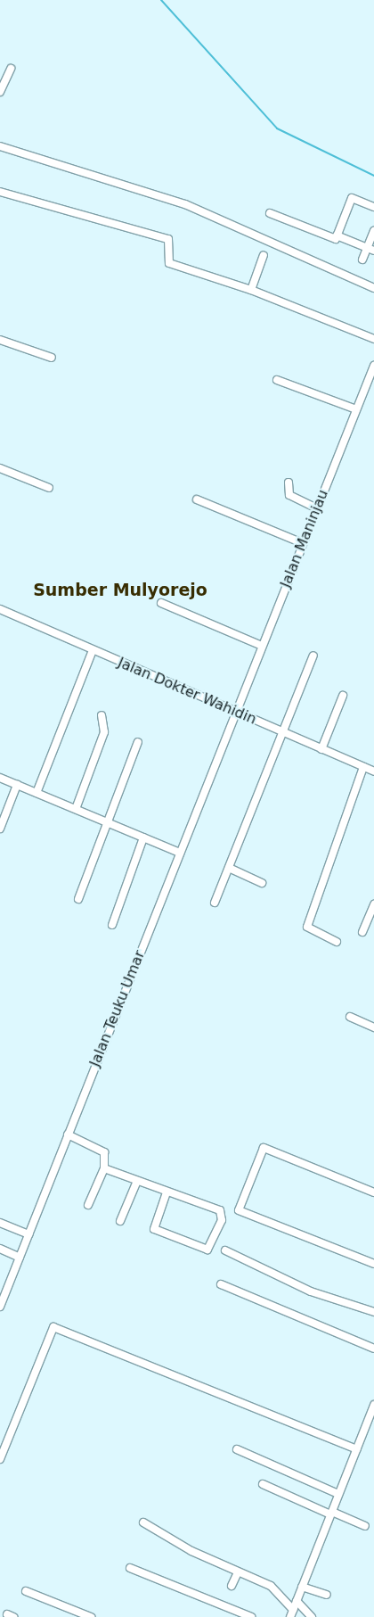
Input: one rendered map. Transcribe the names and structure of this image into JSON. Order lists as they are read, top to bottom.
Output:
{
  "streets": {
    "street": ["Jalan Maninjau", "Jalan Dokter Wahidin", "Jalan Teuku Umar"]
  },
  "crossings": [
    ["Jalan Maninjau", "Jalan Dokter Wahidin"],
    ["Jalan Maninjau", "Jalan Teuku Umar"],
    ["Jalan Dokter Wahidin", "Jalan Teuku Umar"]
  ],
  "districts": ["Sumber Mulyorejo"]
}
